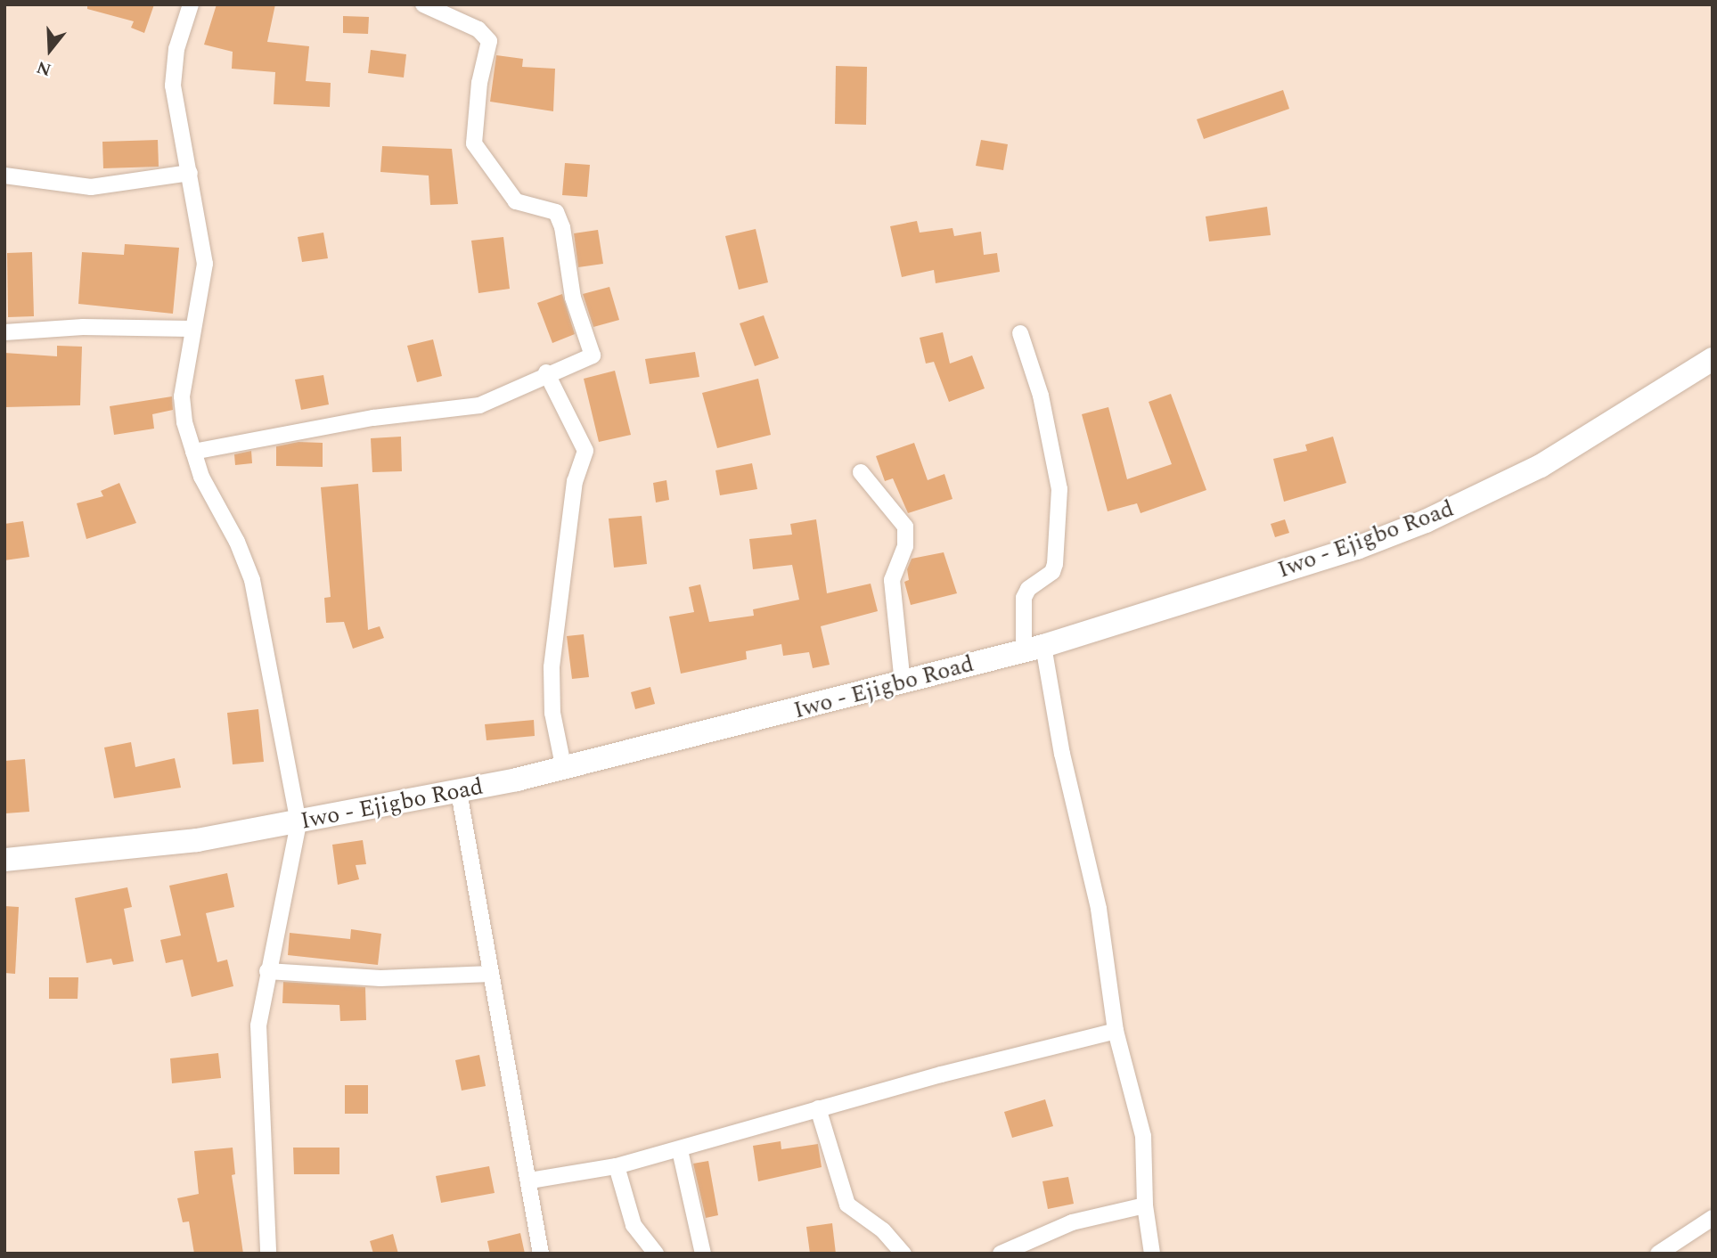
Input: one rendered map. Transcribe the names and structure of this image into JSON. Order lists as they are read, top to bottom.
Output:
{
  "streets": {
    "main road": ["Iwo - Ejigbo Road"]
  },
  "north": "bottom"
}
